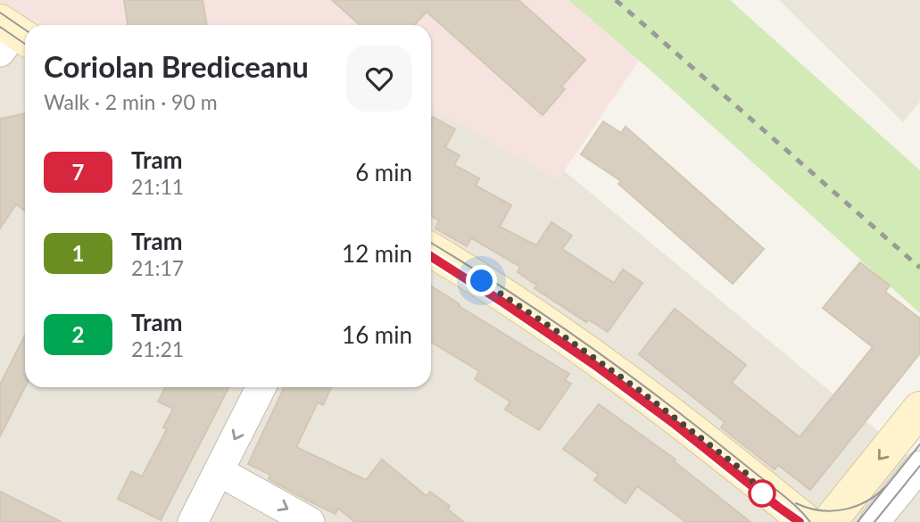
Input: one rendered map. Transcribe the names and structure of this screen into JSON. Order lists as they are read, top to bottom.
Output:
{
  "lines": ["tram line 7"],
  "page": {
    "heading": ["Coriolan Brediceanu", "Walk · 2 min · 90 m"],
    "list": [
      {
        "mark": "7",
        "name": "Tram",
        "note": "21:11",
        "value": "6 min"
      },
      {
        "mark": "1",
        "name": "Tram",
        "note": "21:17",
        "value": "12 min"
      },
      {
        "mark": "2",
        "name": "Tram",
        "note": "21:21",
        "value": "16 min"
      }
    ]
  }
}
